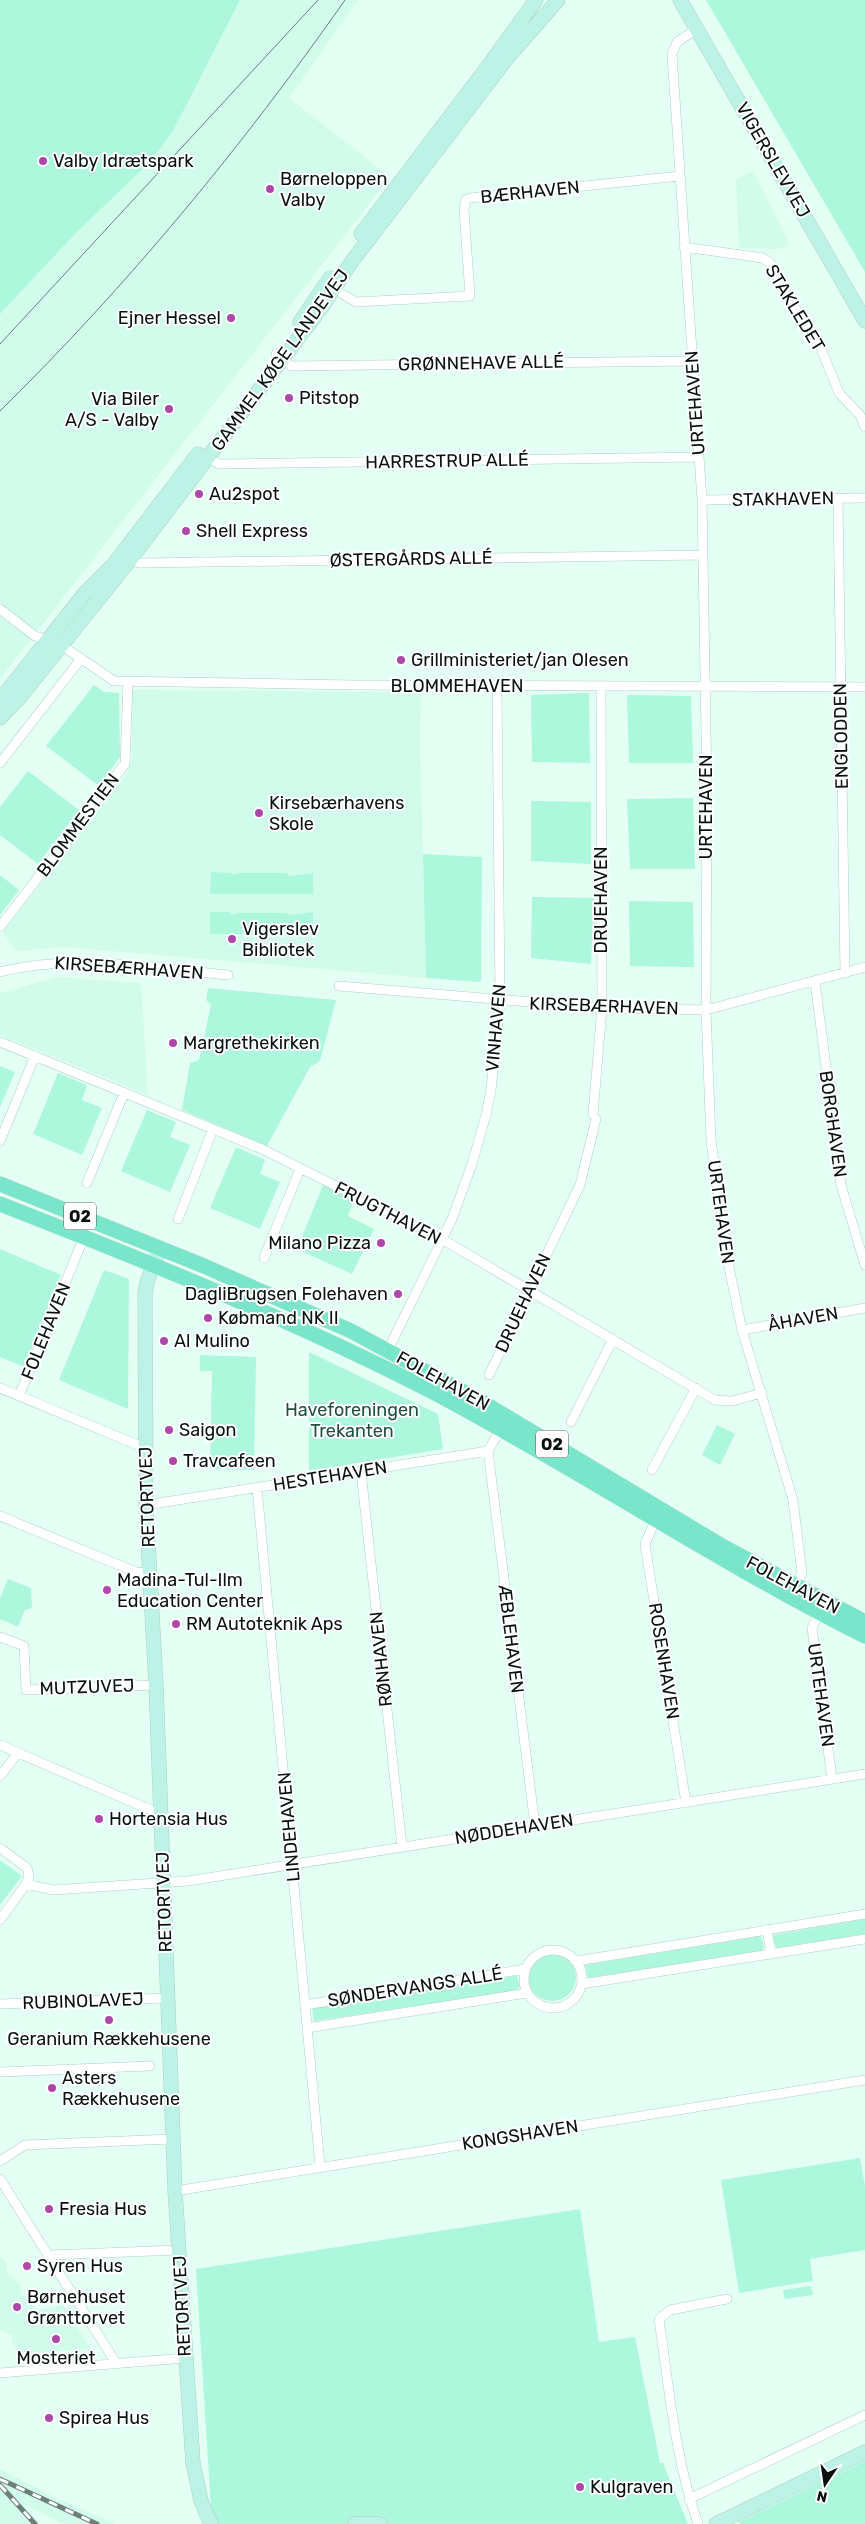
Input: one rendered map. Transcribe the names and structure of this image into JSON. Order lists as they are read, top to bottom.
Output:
{
  "streets": {
    "main road": ["O2", "FOLEHAVEN"],
    "street": [
      "VIGERSLEVVEJ",
      "BÆRHAVEN",
      "STAKLEDET",
      "GAMMEL KØGE LANDEVEJ",
      "GRØNNEHAVE ALLÉ",
      "URTEHAVEN",
      "HARRESTRUP ALLÉ",
      "STAKHAVEN",
      "ØSTERGÅRDS ALLÉ",
      "BLOMMEHAVEN",
      "ENGLODDEN",
      "BLOMMESTIEN",
      "DRUEHAVEN",
      "KIRSEBÆRHAVEN",
      "VINHAVEN",
      "BORGHAVEN",
      "FRUGTHAVEN",
      "ÅHAVEN",
      "HESTEHAVEN",
      "RETORTVEJ",
      "ÆBLEHAVEN",
      "RØNHAVEN",
      "ROSENHAVEN",
      "MUTZUVEJ",
      "LINDEHAVEN",
      "NØDDEHAVEN",
      "SØNDERVANGS ALLÉ",
      "RUBINOLAVEJ",
      "KONGSHAVEN"
    ]
  },
  "crossings": [
    ["VIGERSLEVVEJ", "URTEHAVEN"],
    ["BÆRHAVEN", "GAMMEL KØGE LANDEVEJ"],
    ["BÆRHAVEN", "URTEHAVEN"],
    ["STAKLEDET", "URTEHAVEN"],
    ["GAMMEL KØGE LANDEVEJ", "GRØNNEHAVE ALLÉ"],
    ["GAMMEL KØGE LANDEVEJ", "HARRESTRUP ALLÉ"],
    ["GAMMEL KØGE LANDEVEJ", "ØSTERGÅRDS ALLÉ"],
    ["GAMMEL KØGE LANDEVEJ", "BLOMMEHAVEN"],
    ["GRØNNEHAVE ALLÉ", "URTEHAVEN"],
    ["URTEHAVEN", "HARRESTRUP ALLÉ"],
    ["URTEHAVEN", "STAKHAVEN"],
    ["URTEHAVEN", "ØSTERGÅRDS ALLÉ"],
    ["URTEHAVEN", "BLOMMEHAVEN"],
    ["URTEHAVEN", "KIRSEBÆRHAVEN"],
    ["URTEHAVEN", "FRUGTHAVEN"],
    ["URTEHAVEN", "ÅHAVEN"],
    ["URTEHAVEN", "FOLEHAVEN"],
    ["URTEHAVEN", "NØDDEHAVEN"],
    ["STAKHAVEN", "ENGLODDEN"],
    ["BLOMMEHAVEN", "ENGLODDEN"],
    ["BLOMMEHAVEN", "BLOMMESTIEN"],
    ["BLOMMEHAVEN", "DRUEHAVEN"],
    ["BLOMMEHAVEN", "VINHAVEN"],
    ["ENGLODDEN", "KIRSEBÆRHAVEN"],
    ["DRUEHAVEN", "KIRSEBÆRHAVEN"],
    ["DRUEHAVEN", "FRUGTHAVEN"],
    ["KIRSEBÆRHAVEN", "VINHAVEN"],
    ["KIRSEBÆRHAVEN", "BORGHAVEN"],
    ["VINHAVEN", "FRUGTHAVEN"],
    ["VINHAVEN", "FOLEHAVEN"],
    ["FOLEHAVEN", "RETORTVEJ"],
    ["FOLEHAVEN", "ROSENHAVEN"],
    ["HESTEHAVEN", "RETORTVEJ"],
    ["HESTEHAVEN", "ÆBLEHAVEN"],
    ["HESTEHAVEN", "RØNHAVEN"],
    ["HESTEHAVEN", "LINDEHAVEN"],
    ["RETORTVEJ", "MUTZUVEJ"],
    ["RETORTVEJ", "NØDDEHAVEN"],
    ["RETORTVEJ", "RUBINOLAVEJ"],
    ["RETORTVEJ", "KONGSHAVEN"],
    ["ÆBLEHAVEN", "NØDDEHAVEN"],
    ["RØNHAVEN", "NØDDEHAVEN"],
    ["ROSENHAVEN", "NØDDEHAVEN"],
    ["LINDEHAVEN", "NØDDEHAVEN"],
    ["LINDEHAVEN", "SØNDERVANGS ALLÉ"],
    ["LINDEHAVEN", "KONGSHAVEN"]
  ],
  "parks": ["Haveforeningen Trekanten"],
  "places": [
    "Valby Idrætspark",
    "Børneloppen Valby",
    "Ejner Hessel",
    "Pitstop",
    "Via Biler A/S - Valby",
    "Au2spot",
    "Shell Express",
    "Grillministeriet/jan Olesen",
    "Kirsebærhavens Skole",
    "Vigerslev Bibliotek",
    "Margrethekirken",
    "Milano Pizza",
    "DagliBrugsen Folehaven",
    "Købmand NK II",
    "Al Mulino",
    "Saigon",
    "Travcafeen",
    "Madina-Tul-Ilm Education Center",
    "RM Autoteknik Aps",
    "Hortensia Hus",
    "Geranium Rækkehusene",
    "Asters Rækkehusene",
    "Fresia Hus",
    "Syren Hus",
    "Børnehuset Grønttorvet",
    "Mosteriet",
    "Spirea Hus",
    "Kulgraven"
  ],
  "north": "bottom"
}
